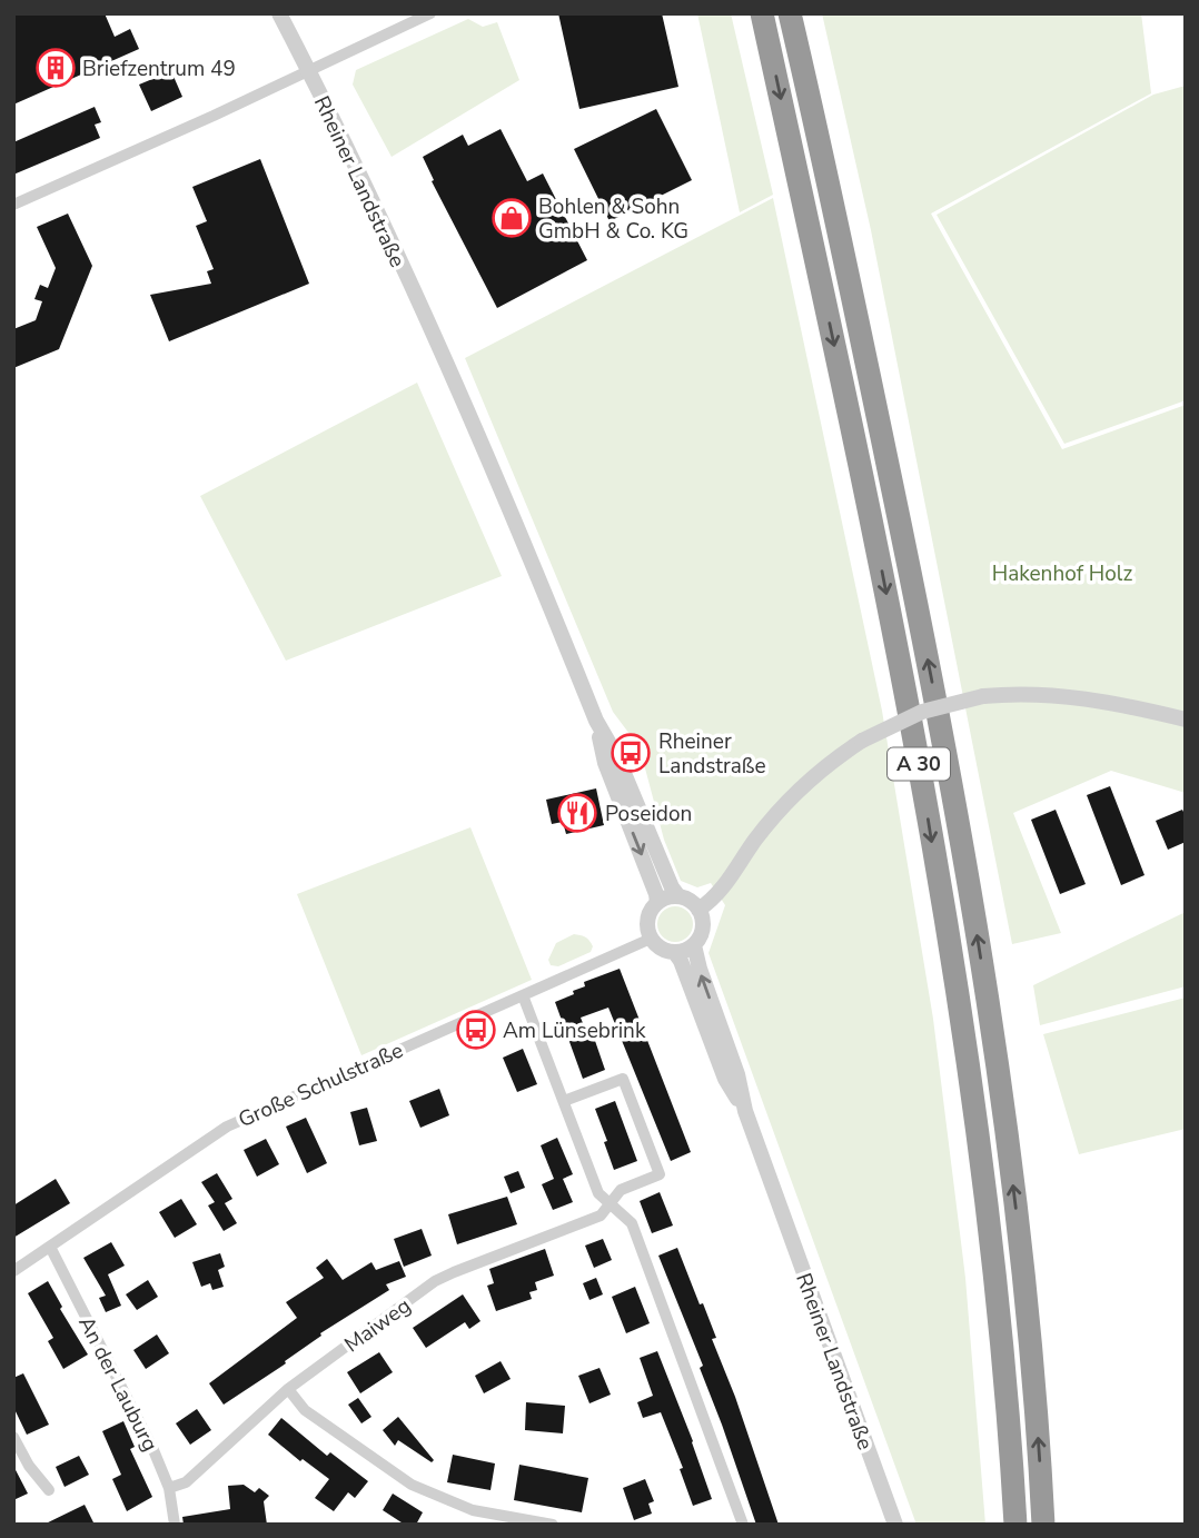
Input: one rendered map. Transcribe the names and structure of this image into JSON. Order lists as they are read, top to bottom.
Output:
{
  "streets": {
    "highway": ["A 30"],
    "street": [
      "Rheiner Landstraße",
      "Große Schulstraße",
      "Maiweg",
      "An der Lauburg"
    ]
  },
  "crossings": [
    ["Rheiner Landstraße", "Große Schulstraße"],
    ["Große Schulstraße", "An der Lauburg"],
    ["Maiweg", "An der Lauburg"]
  ],
  "parks": ["Hakenhof Holz"],
  "places": {
    "building": ["Briefzentrum 49"],
    "shop": ["Bohlen & Sohn GmbH & Co. KG"],
    "bus stop": ["Rheiner Landstraße", "Am Lünsebrink"],
    "restaurant": ["Poseidon"]
  }
}
